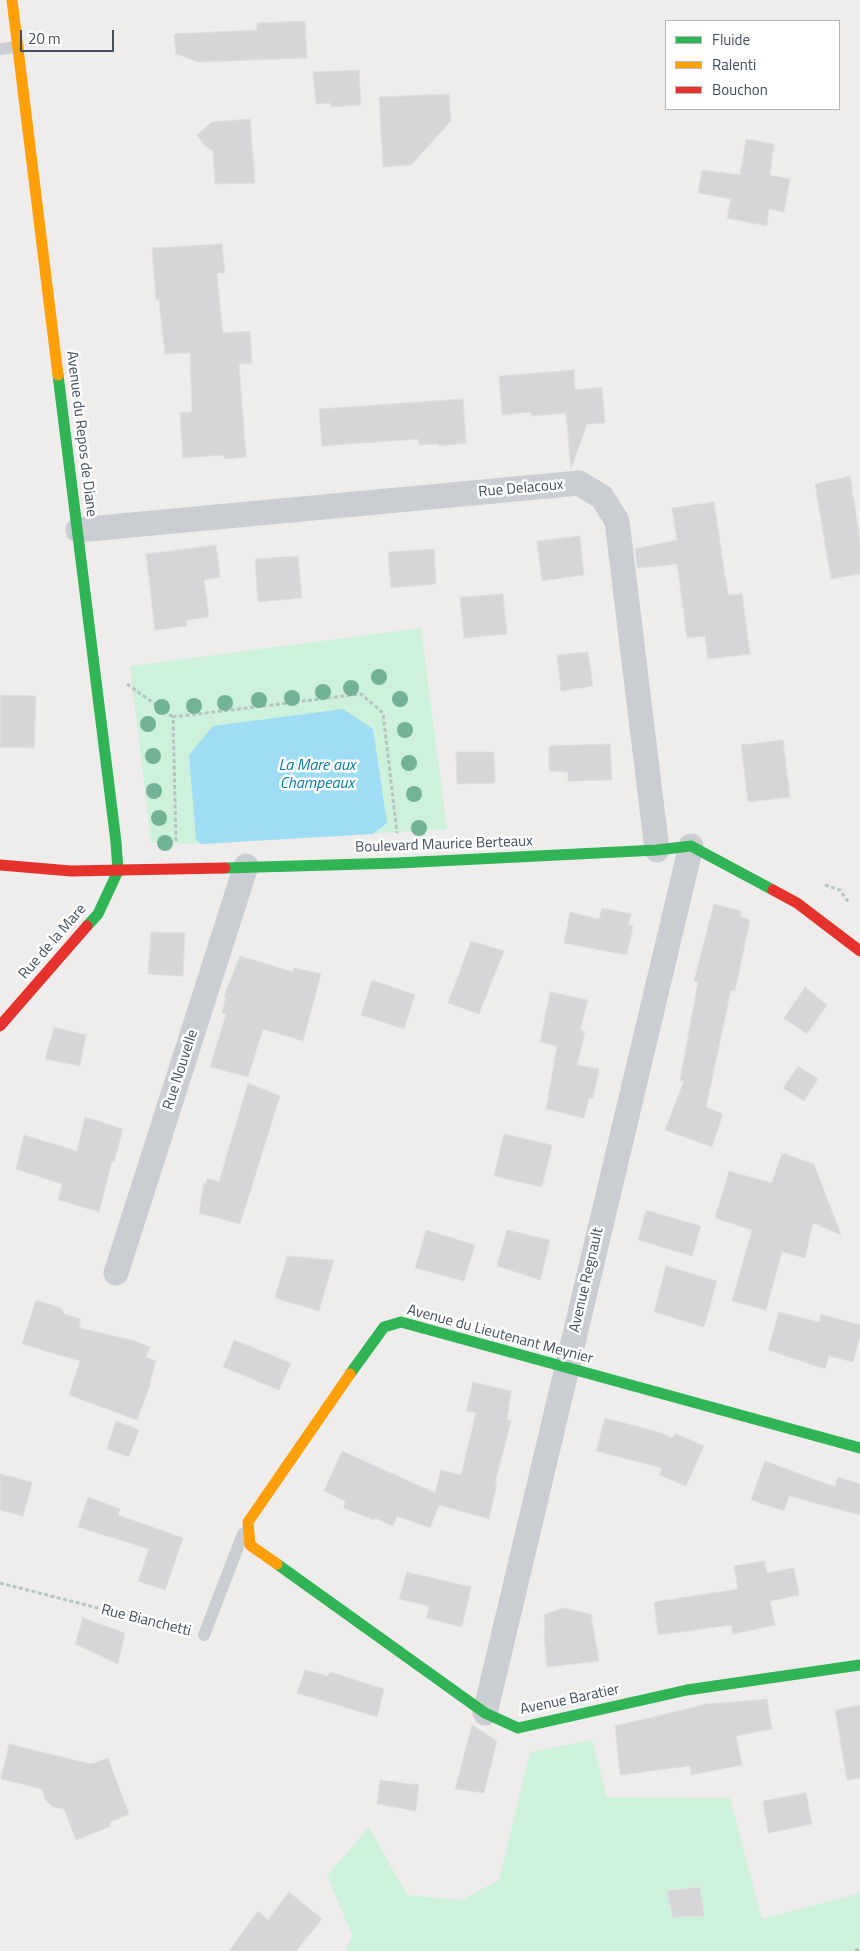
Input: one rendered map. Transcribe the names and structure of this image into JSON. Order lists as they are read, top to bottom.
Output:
{
  "streets": {
    "street": [
      "Avenue du Repos de Diane",
      "Rue Delacoux",
      "Boulevard Maurice Berteaux",
      "Rue de la Mare",
      "Rue Nouvelle",
      "Avenue Regnault",
      "Avenue du Lieutenant Meynier",
      "Avenue Baratier"
    ],
    "lane": ["Rue Bianchetti"]
  },
  "crossings": [
    ["Avenue du Repos de Diane", "Rue Delacoux"],
    ["Avenue du Repos de Diane", "Boulevard Maurice Berteaux"],
    ["Avenue du Repos de Diane", "Rue de la Mare"],
    ["Rue Delacoux", "Boulevard Maurice Berteaux"],
    ["Boulevard Maurice Berteaux", "Rue de la Mare"],
    ["Boulevard Maurice Berteaux", "Rue Nouvelle"],
    ["Boulevard Maurice Berteaux", "Avenue Regnault"],
    ["Avenue Regnault", "Avenue du Lieutenant Meynier"],
    ["Avenue Regnault", "Avenue Baratier"],
    ["Avenue du Lieutenant Meynier", "Rue Bianchetti"],
    ["Avenue du Lieutenant Meynier", "Avenue Baratier"],
    ["Rue Bianchetti", "Avenue Baratier"]
  ],
  "water": ["La Mare aux Champeaux"],
  "legend": ["Fluide", "Ralenti", "Bouchon"],
  "scale_bar": "20 m"
}
